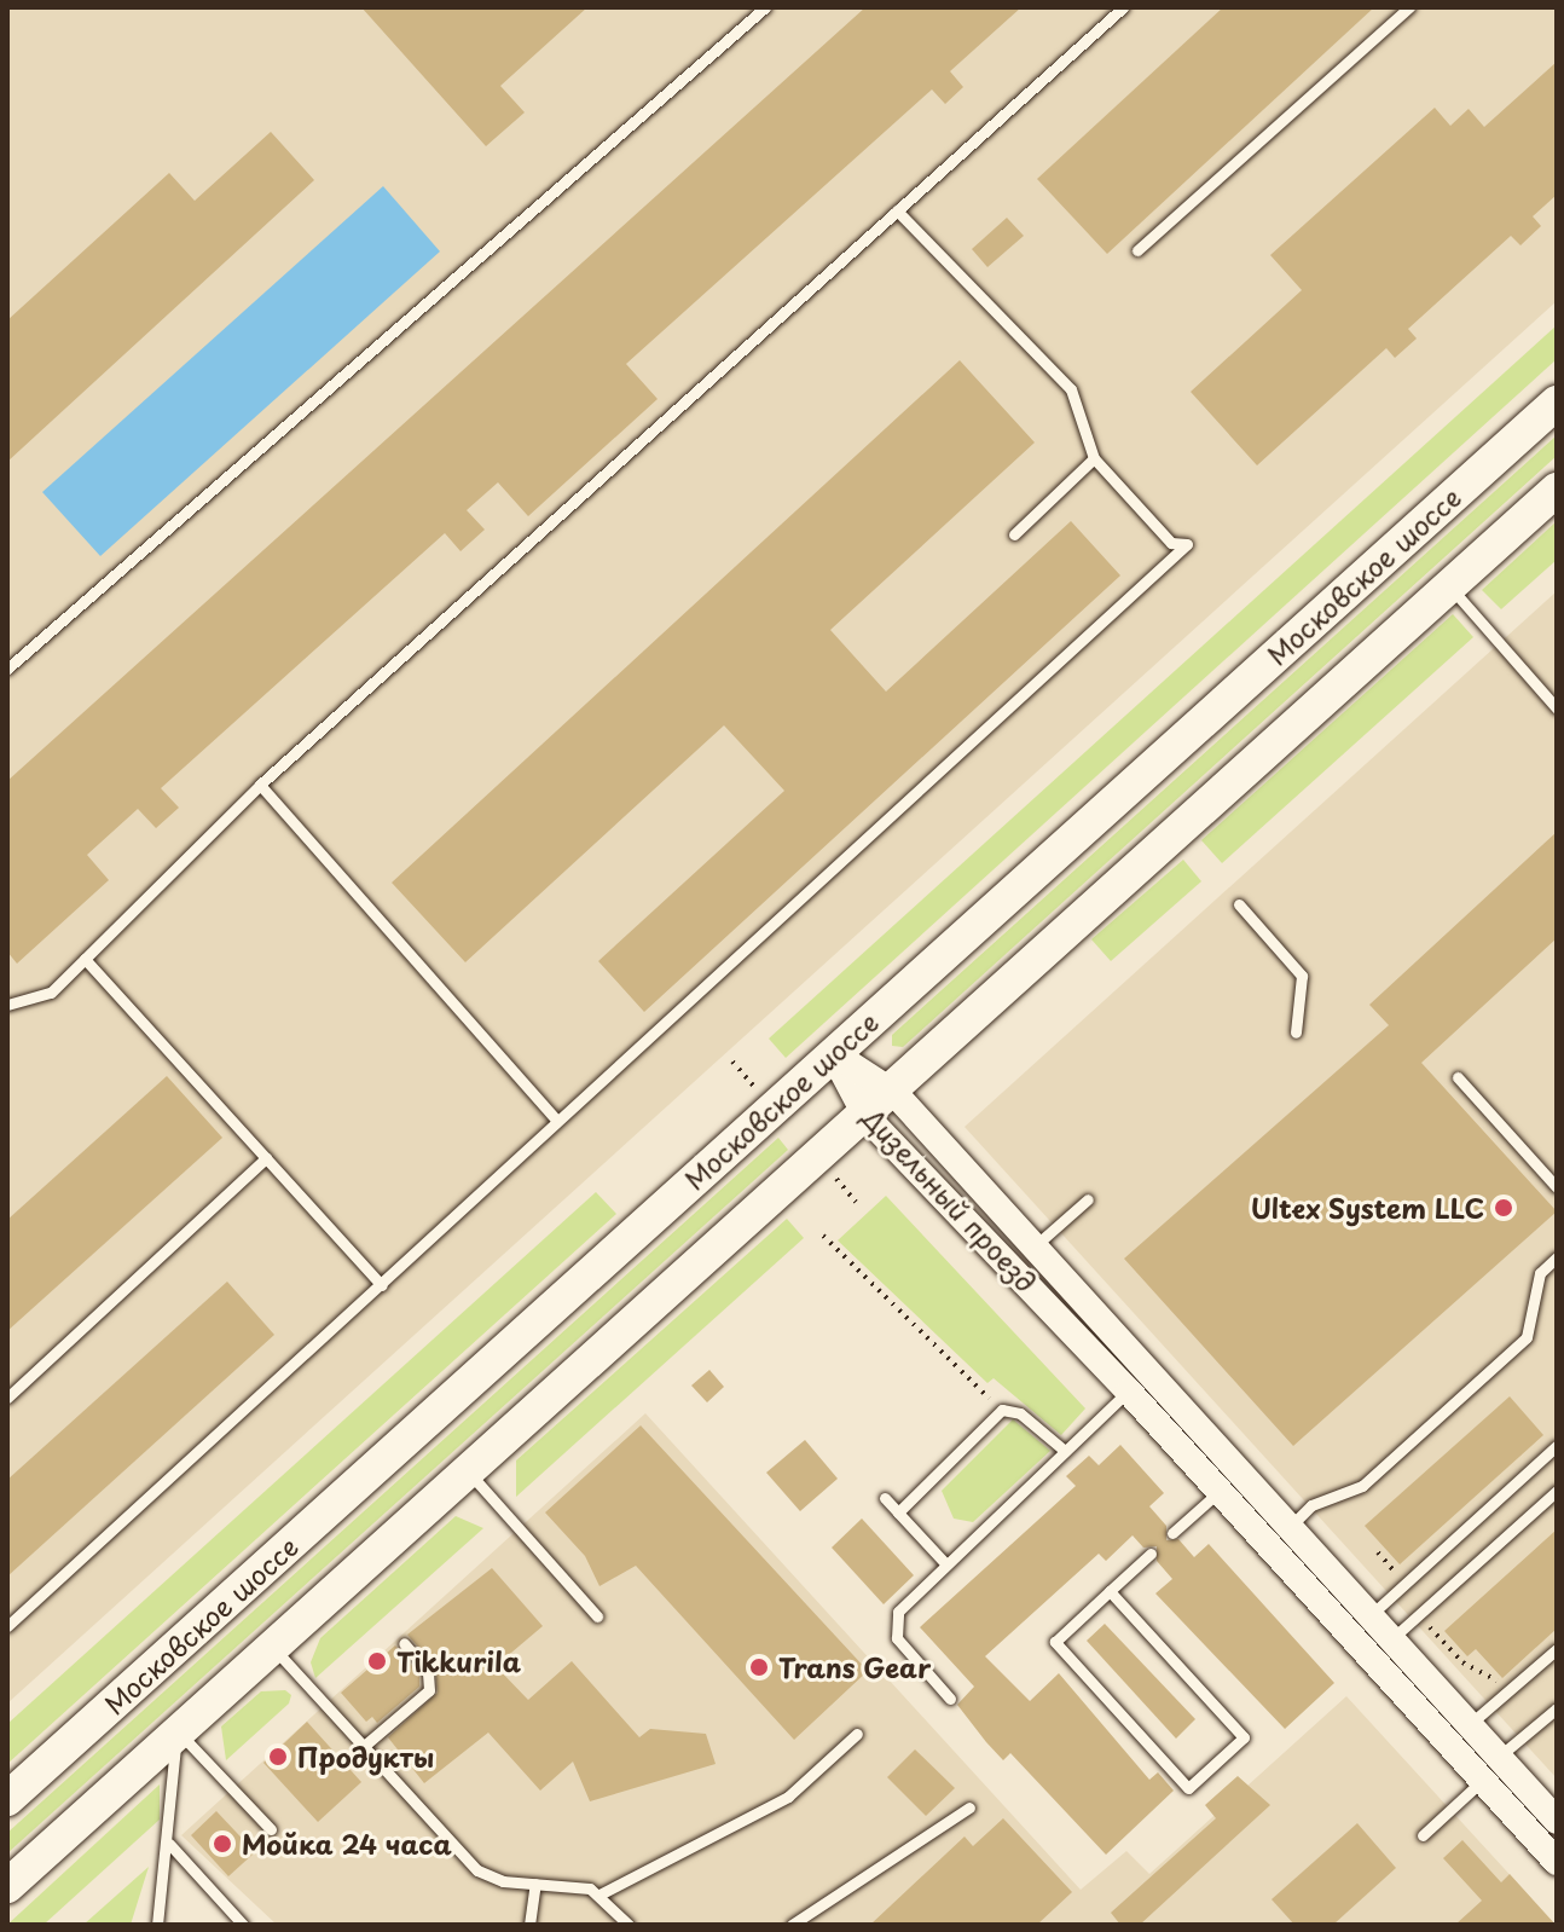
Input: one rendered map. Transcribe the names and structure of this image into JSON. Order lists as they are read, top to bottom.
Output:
{
  "streets": {
    "main road": ["Московское шоссе"],
    "street": ["Дизельный проезд"]
  },
  "crossings": [
    ["Московское шоссе", "Дизельный проезд"]
  ],
  "places": [
    "Ultex System LLC",
    "Tikkurila",
    "Trans Gear",
    "Продукты",
    "Мойка 24 часа"
  ]
}
